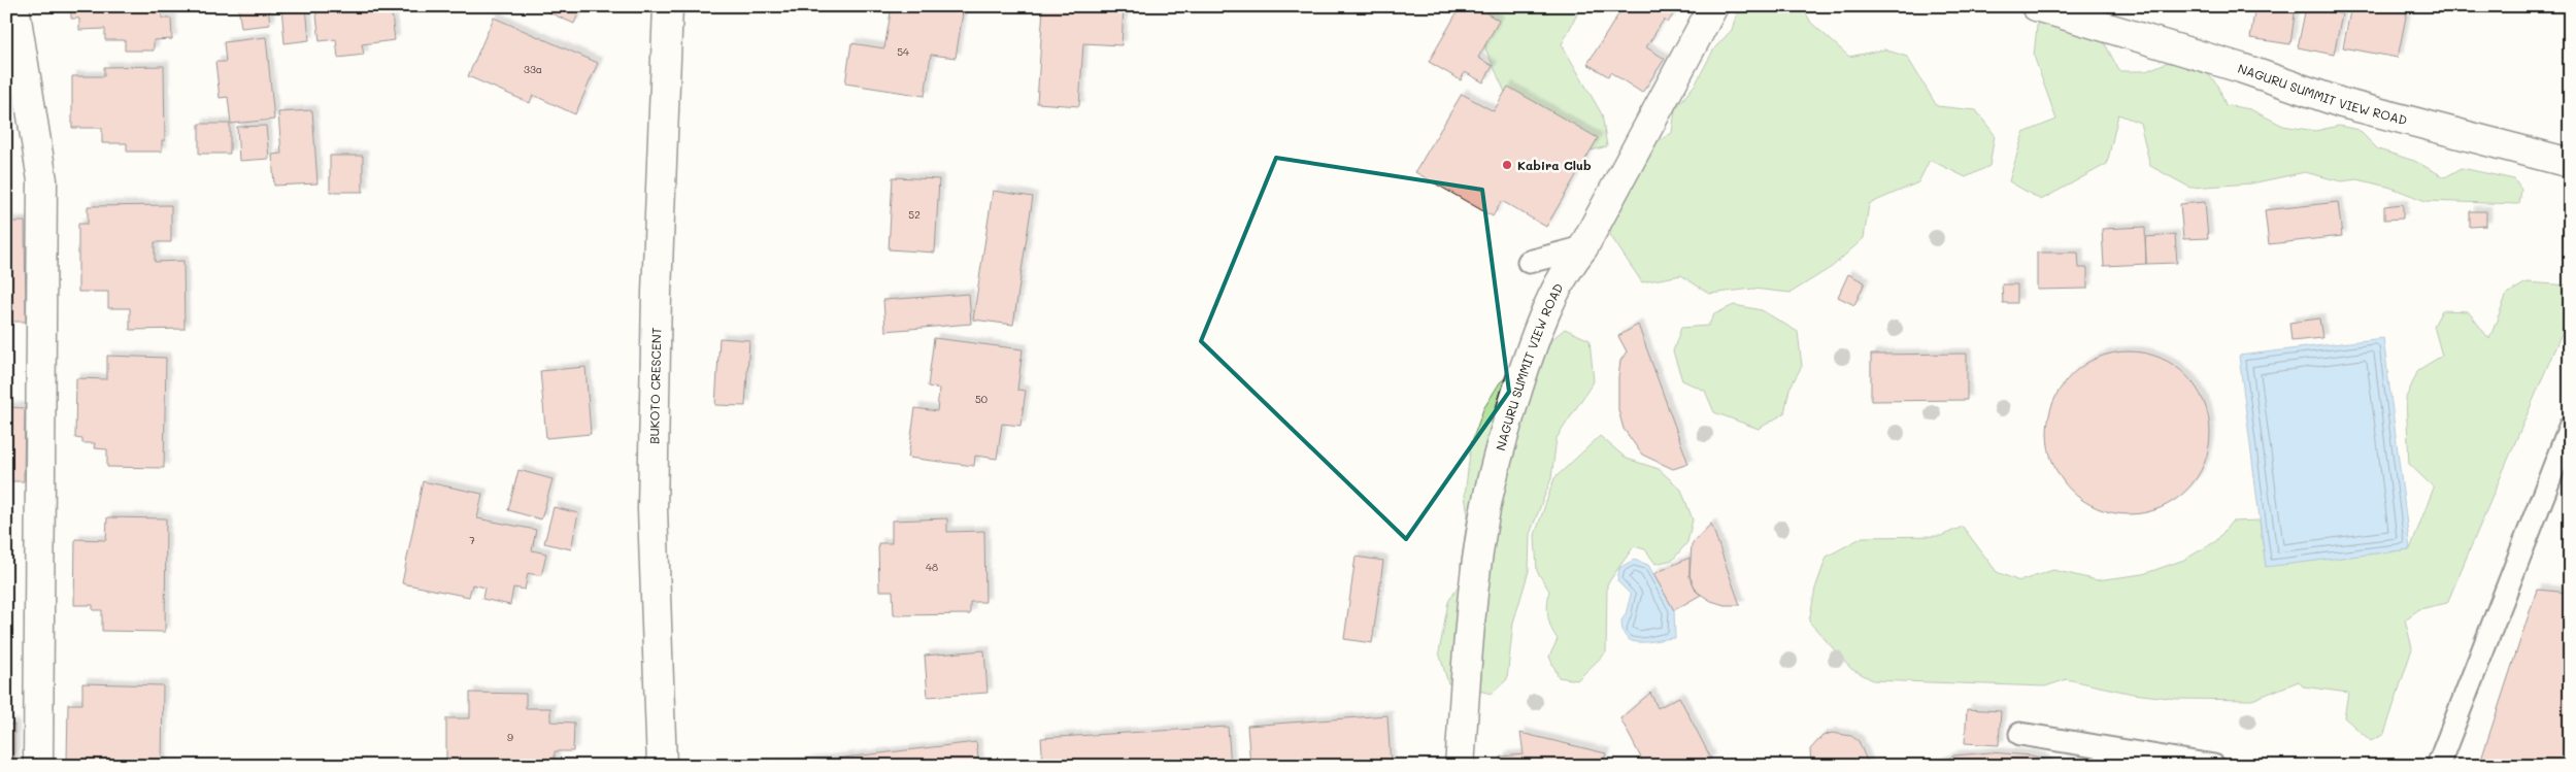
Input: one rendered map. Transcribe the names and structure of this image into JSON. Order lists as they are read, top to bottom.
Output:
{
  "streets": {
    "street": ["NAGURU SUMMIT VIEW ROAD", "BUKOTO CRESCENT"]
  },
  "places": ["Kabira Club"],
  "house_numbers": [
    "54",
    "33a",
    "52",
    "50",
    "7",
    "48",
    "9"
  ]
}
